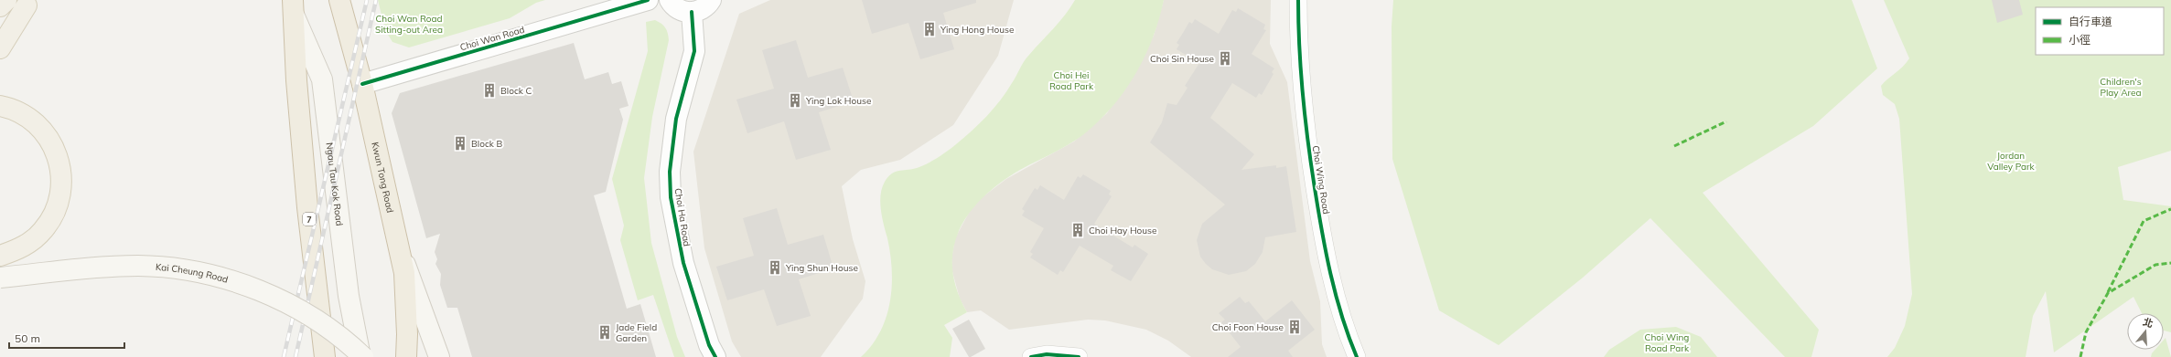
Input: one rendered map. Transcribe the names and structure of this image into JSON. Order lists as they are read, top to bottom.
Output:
{
  "streets": {
    "highway": ["Kwun Tong Road", "7"],
    "main road": ["Ngau Tau Kok Road", "Kai Cheung Road"],
    "street": ["Choi Wan Road", "Choi Wing Road", "Choi Ha Road"]
  },
  "crossings": [
    ["Choi Wan Road", "Kwun Tong Road"],
    ["Ngau Tau Kok Road", "7"],
    ["Ngau Tau Kok Road", "Kai Cheung Road"]
  ],
  "parks": [
    "Choi Wan Road Sitting-out Area",
    "Choi Hei Road Park",
    "Children's Play Area",
    "Jordan Valley Park",
    "Choi Wing Road Park"
  ],
  "places": {
    "building": [
      "Ying Hong House",
      "Choi Sin House",
      "Block C",
      "Ying Lok House",
      "Block B",
      "Choi Hay House",
      "Ying Shun House",
      "Choi Foon House",
      "Jade Field Garden"
    ]
  },
  "legend": ["自行車道", "小徑"],
  "scale_bar": "50 m",
  "north": "top"
}
